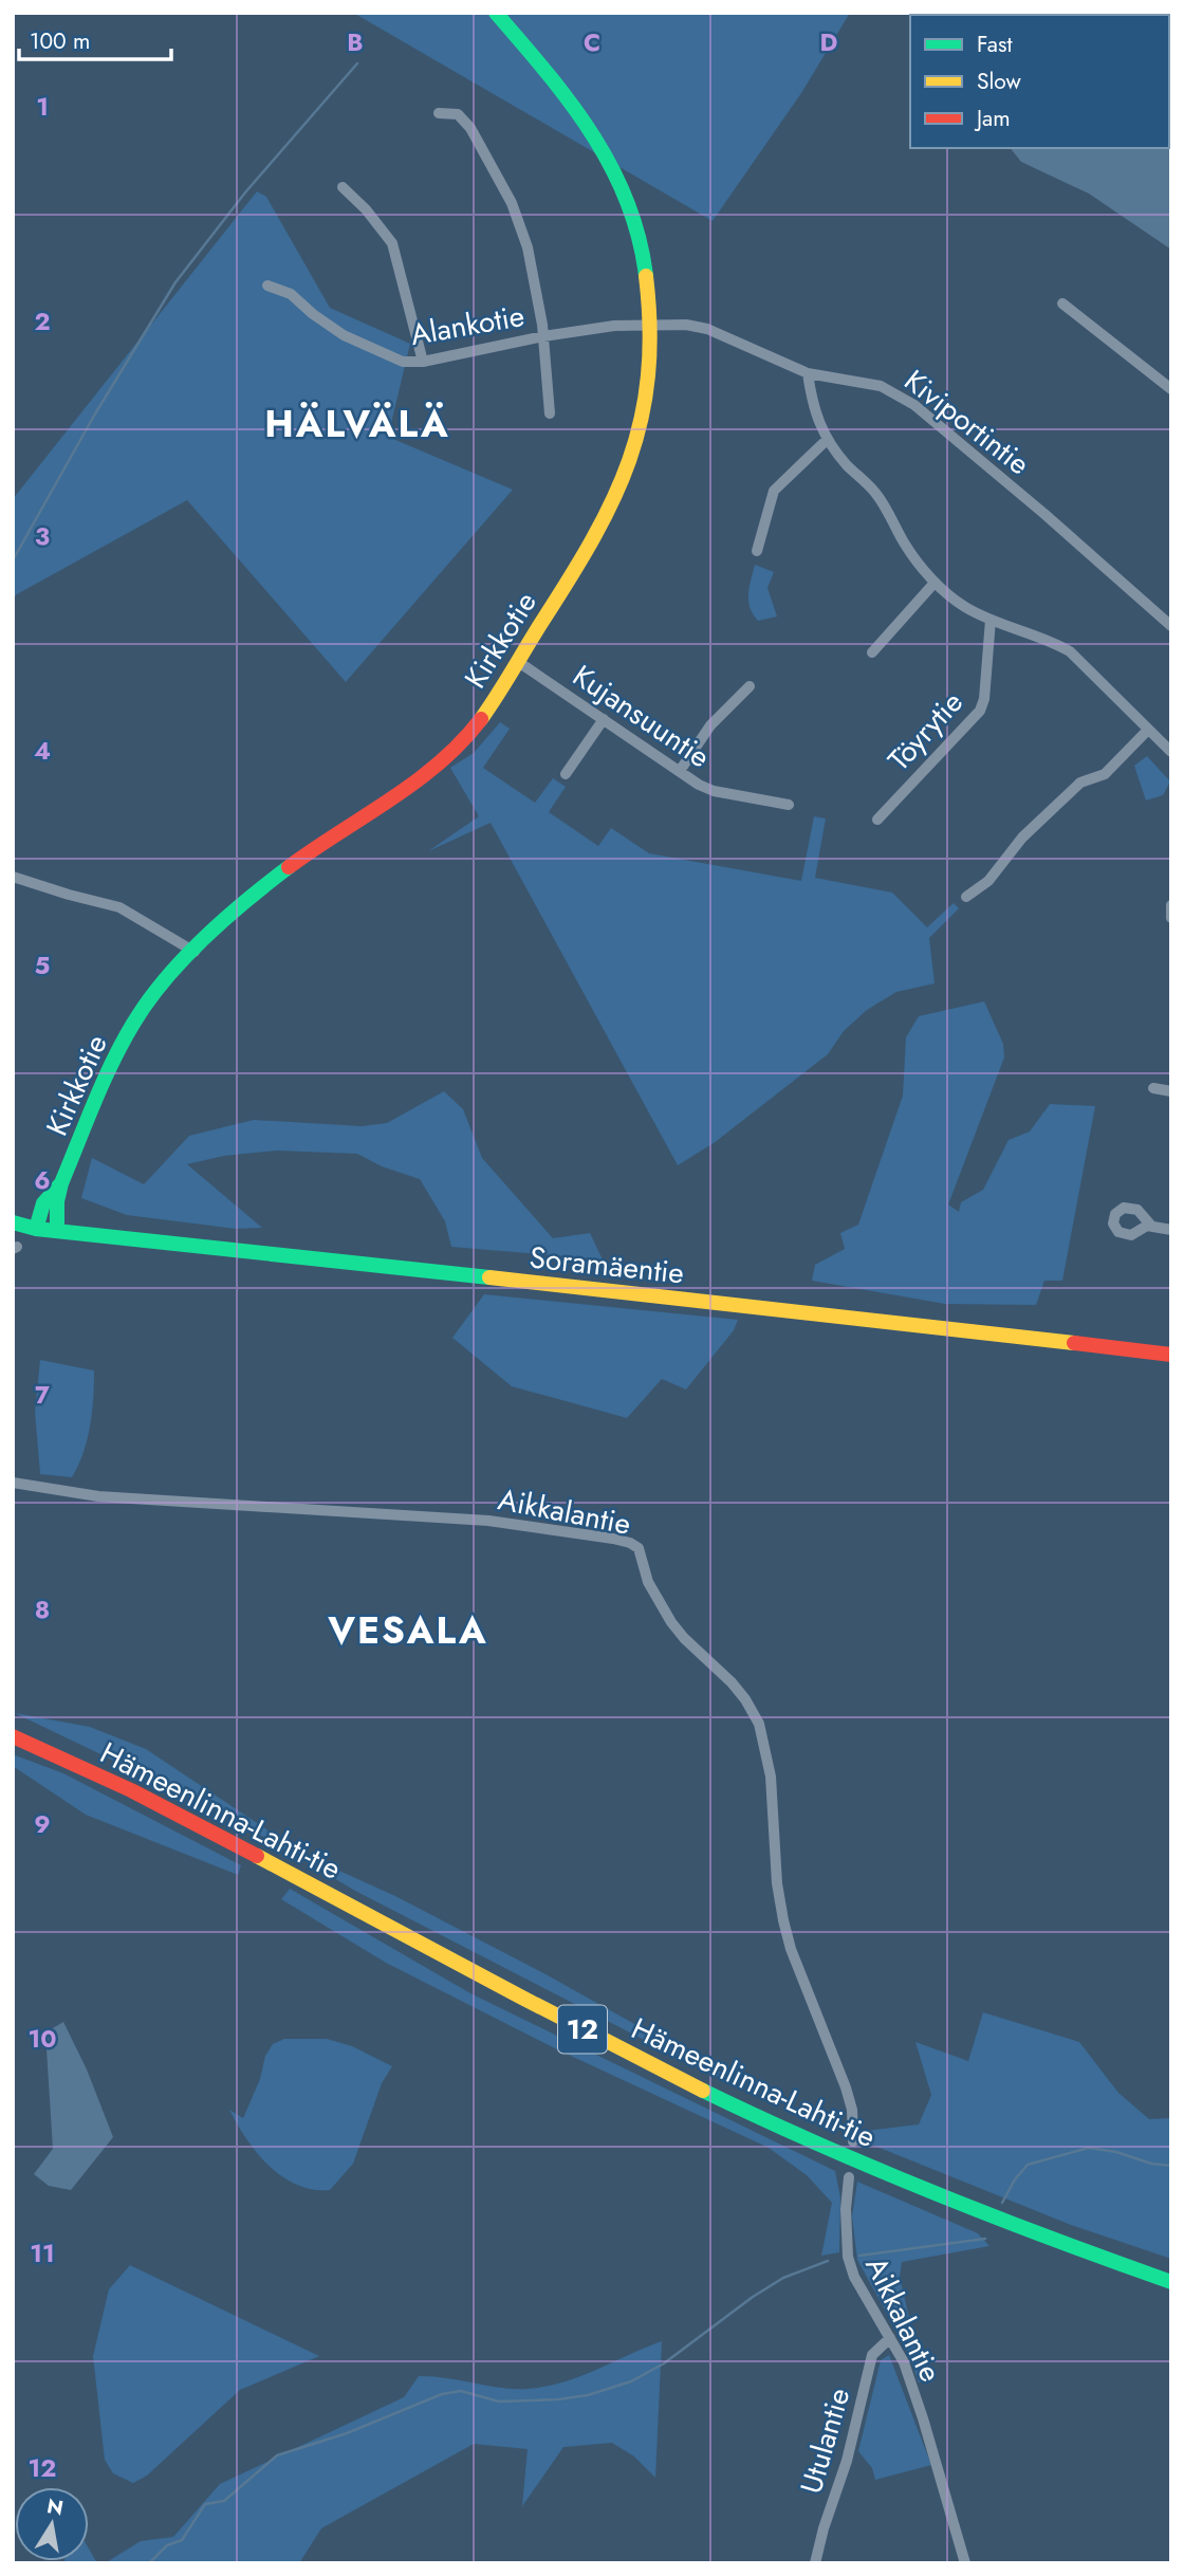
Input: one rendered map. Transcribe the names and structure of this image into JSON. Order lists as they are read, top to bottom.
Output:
{
  "streets": {
    "main road": [
      "Kirkkotie",
      "Soramäentie",
      "Hämeenlinna-Lahti-tie",
      "12"
    ],
    "street": [
      "Alankotie",
      "Kiviportintie",
      "Kujansuuntie",
      "Töyrytie",
      "Aikkalantie",
      "Utulantie"
    ]
  },
  "crossings": [
    ["Alankotie", "Kiviportintie"],
    ["Alankotie", "Kirkkotie"],
    ["Kiviportintie", "Kirkkotie"],
    ["Kirkkotie", "Kujansuuntie"],
    ["Kirkkotie", "Soramäentie"],
    ["Aikkalantie", "Utulantie"]
  ],
  "districts": ["HÄLVÄLÄ", "VESALA"],
  "legend": ["Fast", "Slow", "Jam"],
  "scale_bar": "100 m",
  "north": "top",
  "grid": {
    "columns": ["B", "C", "D"],
    "rows": [
      "1",
      "2",
      "3",
      "4",
      "5",
      "6",
      "7",
      "8",
      "9",
      "10",
      "11",
      "12"
    ]
  }
}
